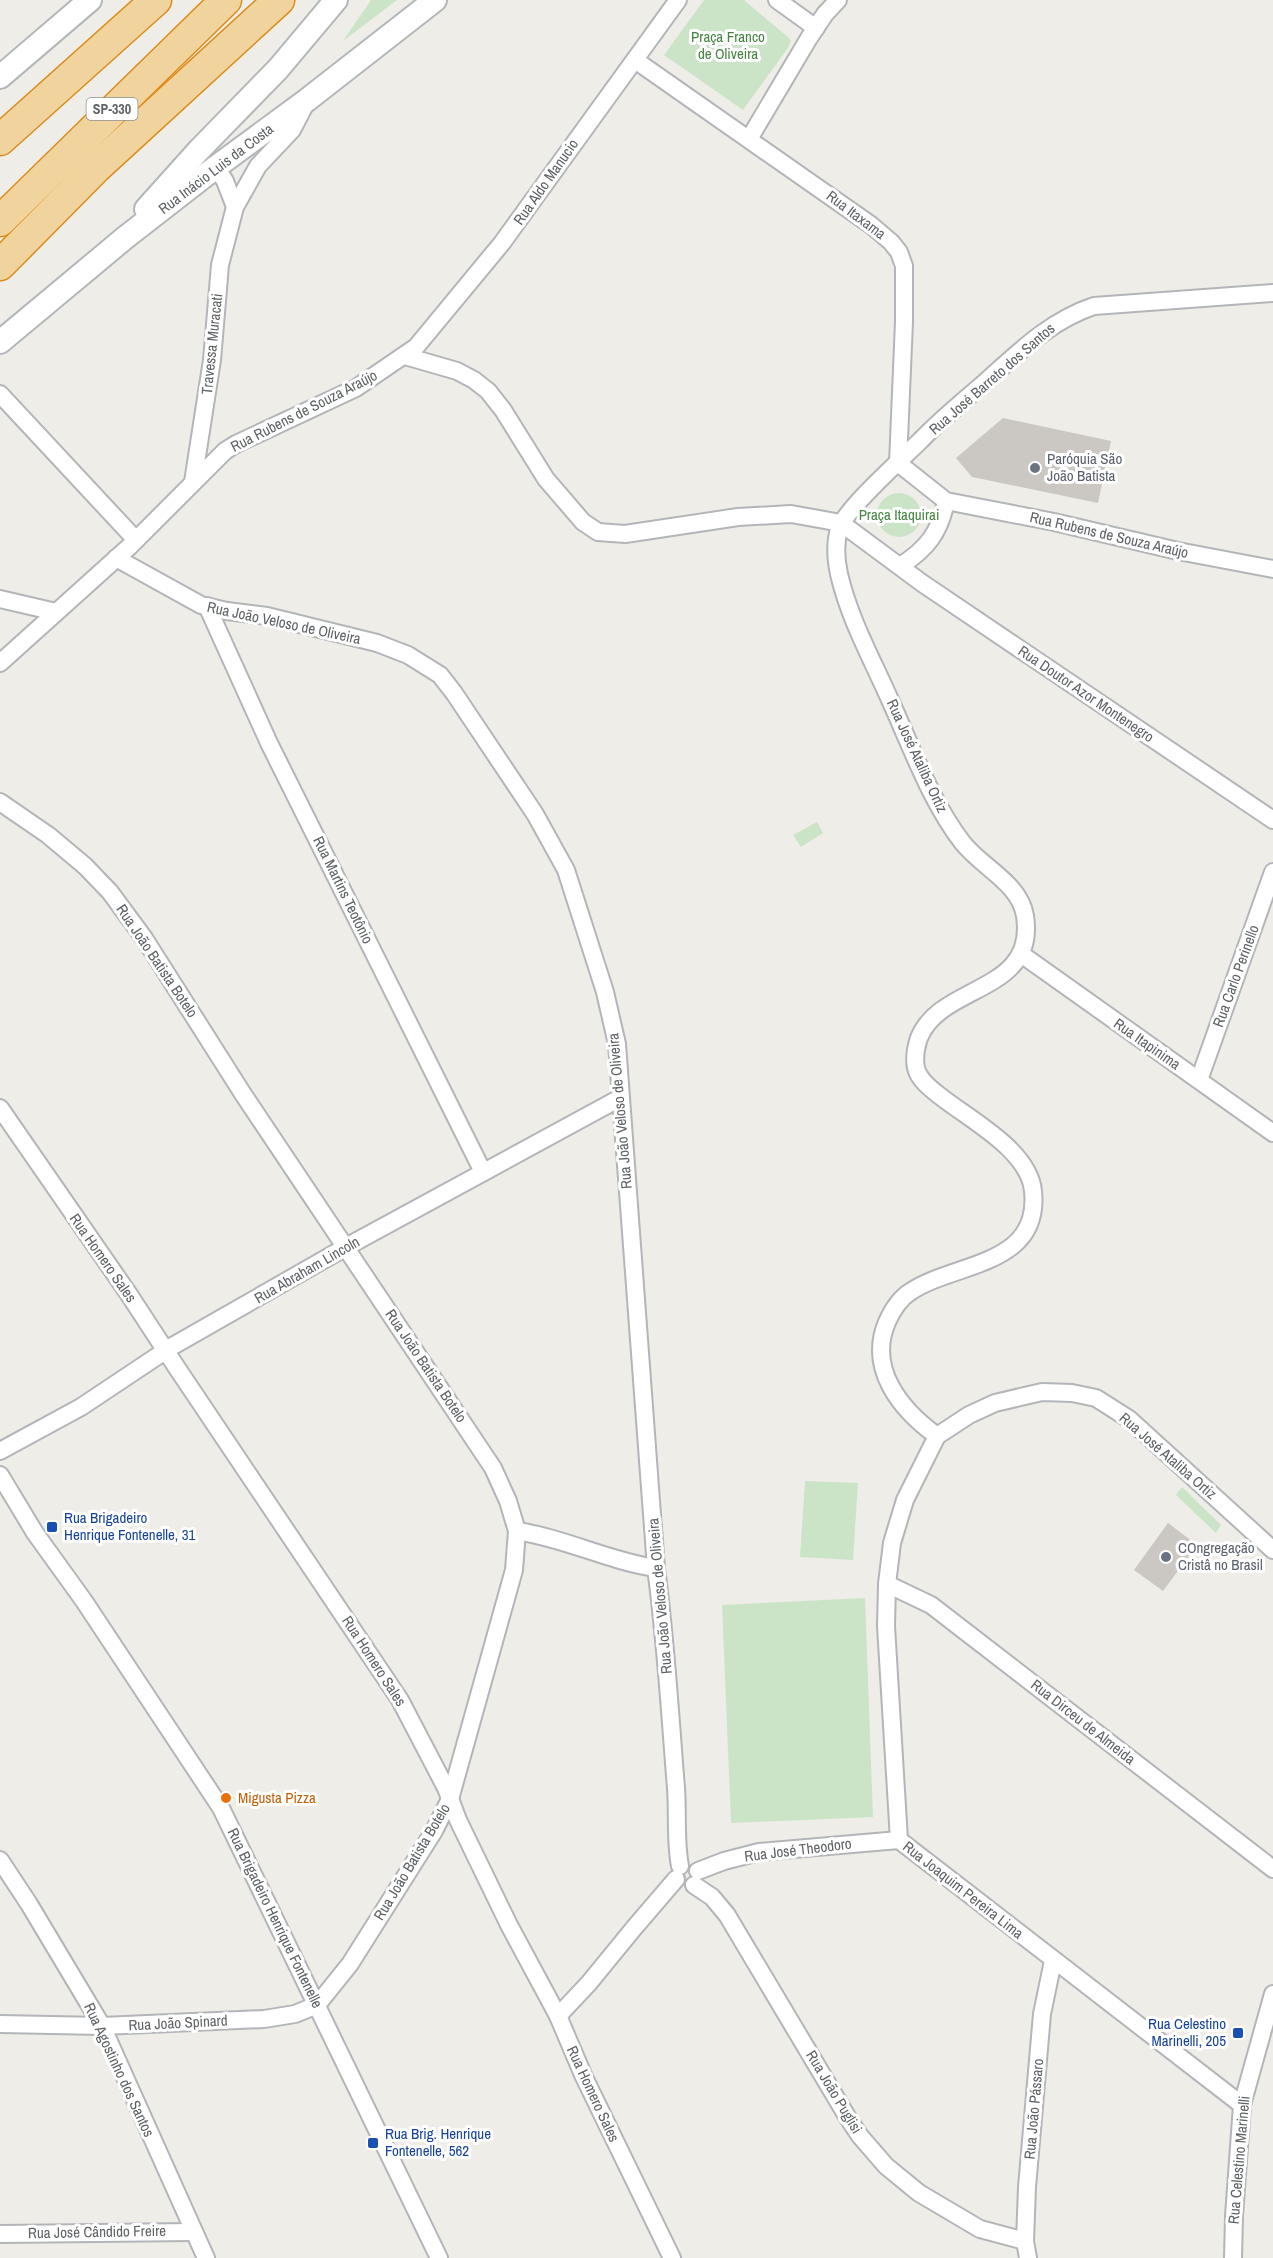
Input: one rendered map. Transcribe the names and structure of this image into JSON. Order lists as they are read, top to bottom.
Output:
{
  "streets": {
    "highway": ["SP-330"],
    "main road": ["Rua Inácio Luis da Costa"],
    "street": [
      "Rua Aldo Manucio",
      "Rua Itaxama",
      "Travessa Muracati",
      "Rua José Barreto dos Santos",
      "Rua Rubens de Souza Araújo",
      "Rua João Veloso de Oliveira",
      "Rua Doutor Azor Montenegro",
      "Rua José Ataliba Ortiz",
      "Rua Martins Teotônio",
      "Rua João Batista Botelo",
      "Rua Carlo Perinello",
      "Rua Itapinima",
      "Rua Homero Sales",
      "Rua Abraham Lincoln",
      "Rua Dirceu de Almeida",
      "Rua José Theodoro",
      "Rua Joaquim Pereira Lima",
      "Rua Brigadeiro Henrique Fontenelle",
      "Rua João Spinard",
      "Rua Agostinho dos Santos",
      "Rua João Puglisi",
      "Rua João Pássaro",
      "Rua Celestino Marinelli",
      "Rua José Cândido Freire"
    ]
  },
  "crossings": [
    ["Rua Inácio Luis da Costa", "Travessa Muracati"],
    ["Rua Aldo Manucio", "Rua Itaxama"],
    ["Rua Aldo Manucio", "Rua Rubens de Souza Araújo"],
    ["Rua Itaxama", "Rua José Barreto dos Santos"],
    ["Travessa Muracati", "Rua Rubens de Souza Araújo"],
    ["Rua Rubens de Souza Araújo", "Rua João Veloso de Oliveira"],
    ["Rua João Veloso de Oliveira", "Rua Martins Teotônio"],
    ["Rua João Veloso de Oliveira", "Rua Abraham Lincoln"],
    ["Rua José Ataliba Ortiz", "Rua Itapinima"],
    ["Rua José Ataliba Ortiz", "Rua Joaquim Pereira Lima"],
    ["Rua Martins Teotônio", "Rua Abraham Lincoln"],
    ["Rua João Batista Botelo", "Rua Homero Sales"],
    ["Rua João Batista Botelo", "Rua Abraham Lincoln"],
    ["Rua João Batista Botelo", "Rua Brigadeiro Henrique Fontenelle"],
    ["Rua João Batista Botelo", "Rua João Spinard"],
    ["Rua Carlo Perinello", "Rua Itapinima"],
    ["Rua Homero Sales", "Rua Abraham Lincoln"],
    ["Rua Dirceu de Almeida", "Rua Joaquim Pereira Lima"],
    ["Rua José Theodoro", "Rua Joaquim Pereira Lima"],
    ["Rua José Theodoro", "Rua João Puglisi"],
    ["Rua Joaquim Pereira Lima", "Rua João Pássaro"],
    ["Rua Joaquim Pereira Lima", "Rua Celestino Marinelli"],
    ["Rua Brigadeiro Henrique Fontenelle", "Rua João Spinard"],
    ["Rua João Spinard", "Rua Agostinho dos Santos"],
    ["Rua Agostinho dos Santos", "Rua José Cândido Freire"],
    ["Rua João Puglisi", "Rua João Pássaro"]
  ],
  "parks": ["Praça Franco de Oliveira", "Praça Itaquirai"],
  "places": {
    "other": ["Paróquia São João Batista", "COngregação Cristâ no Brasil", "Migusta Pizza"],
    "transit": ["Rua Brigadeiro Henrique Fontenelle, 31", "Rua Celestino Marinelli, 205", "Rua Brig. Henrique Fontenelle, 562"]
  }
}
